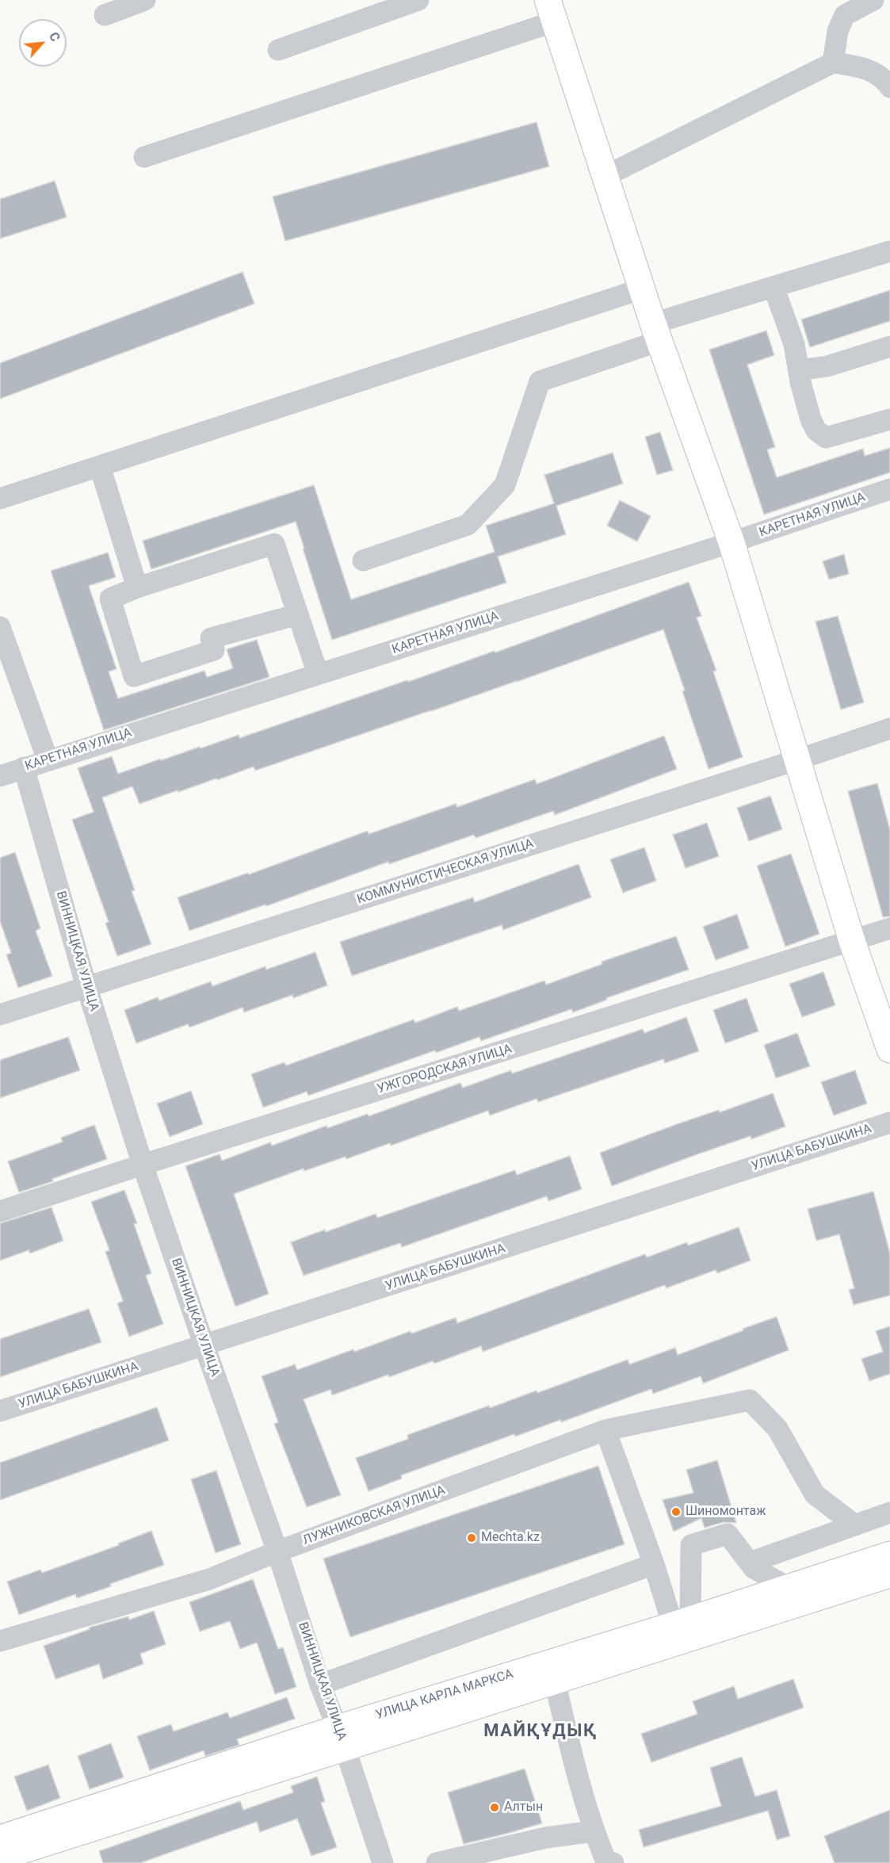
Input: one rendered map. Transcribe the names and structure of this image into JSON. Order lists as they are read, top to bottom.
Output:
{
  "streets": {
    "main road": ["УЛИЦА КАРЛА МАРКСА"],
    "street": [
      "КАРЕТНАЯ УЛИЦА",
      "КОММУНИСТИЧЕСКАЯ УЛИЦА",
      "ВИННИЦКАЯ УЛИЦА",
      "УЖГОРОДСКАЯ УЛИЦА",
      "УЛИЦА БАБУШКИНА",
      "ЛУЖНИКОВСКАЯ УЛИЦА"
    ]
  },
  "crossings": [
    ["КАРЕТНАЯ УЛИЦА", "ВИННИЦКАЯ УЛИЦА"],
    ["КОММУНИСТИЧЕСКАЯ УЛИЦА", "ВИННИЦКАЯ УЛИЦА"],
    ["ВИННИЦКАЯ УЛИЦА", "УЖГОРОДСКАЯ УЛИЦА"],
    ["ВИННИЦКАЯ УЛИЦА", "УЛИЦА БАБУШКИНА"],
    ["ВИННИЦКАЯ УЛИЦА", "ЛУЖНИКОВСКАЯ УЛИЦА"],
    ["ВИННИЦКАЯ УЛИЦА", "УЛИЦА КАРЛА МАРКСА"]
  ],
  "districts": ["МАЙҚҰДЫҚ"],
  "places": ["Шиномонтаж", "Mechta.kz", "Алтын"],
  "north": "top right"
}
